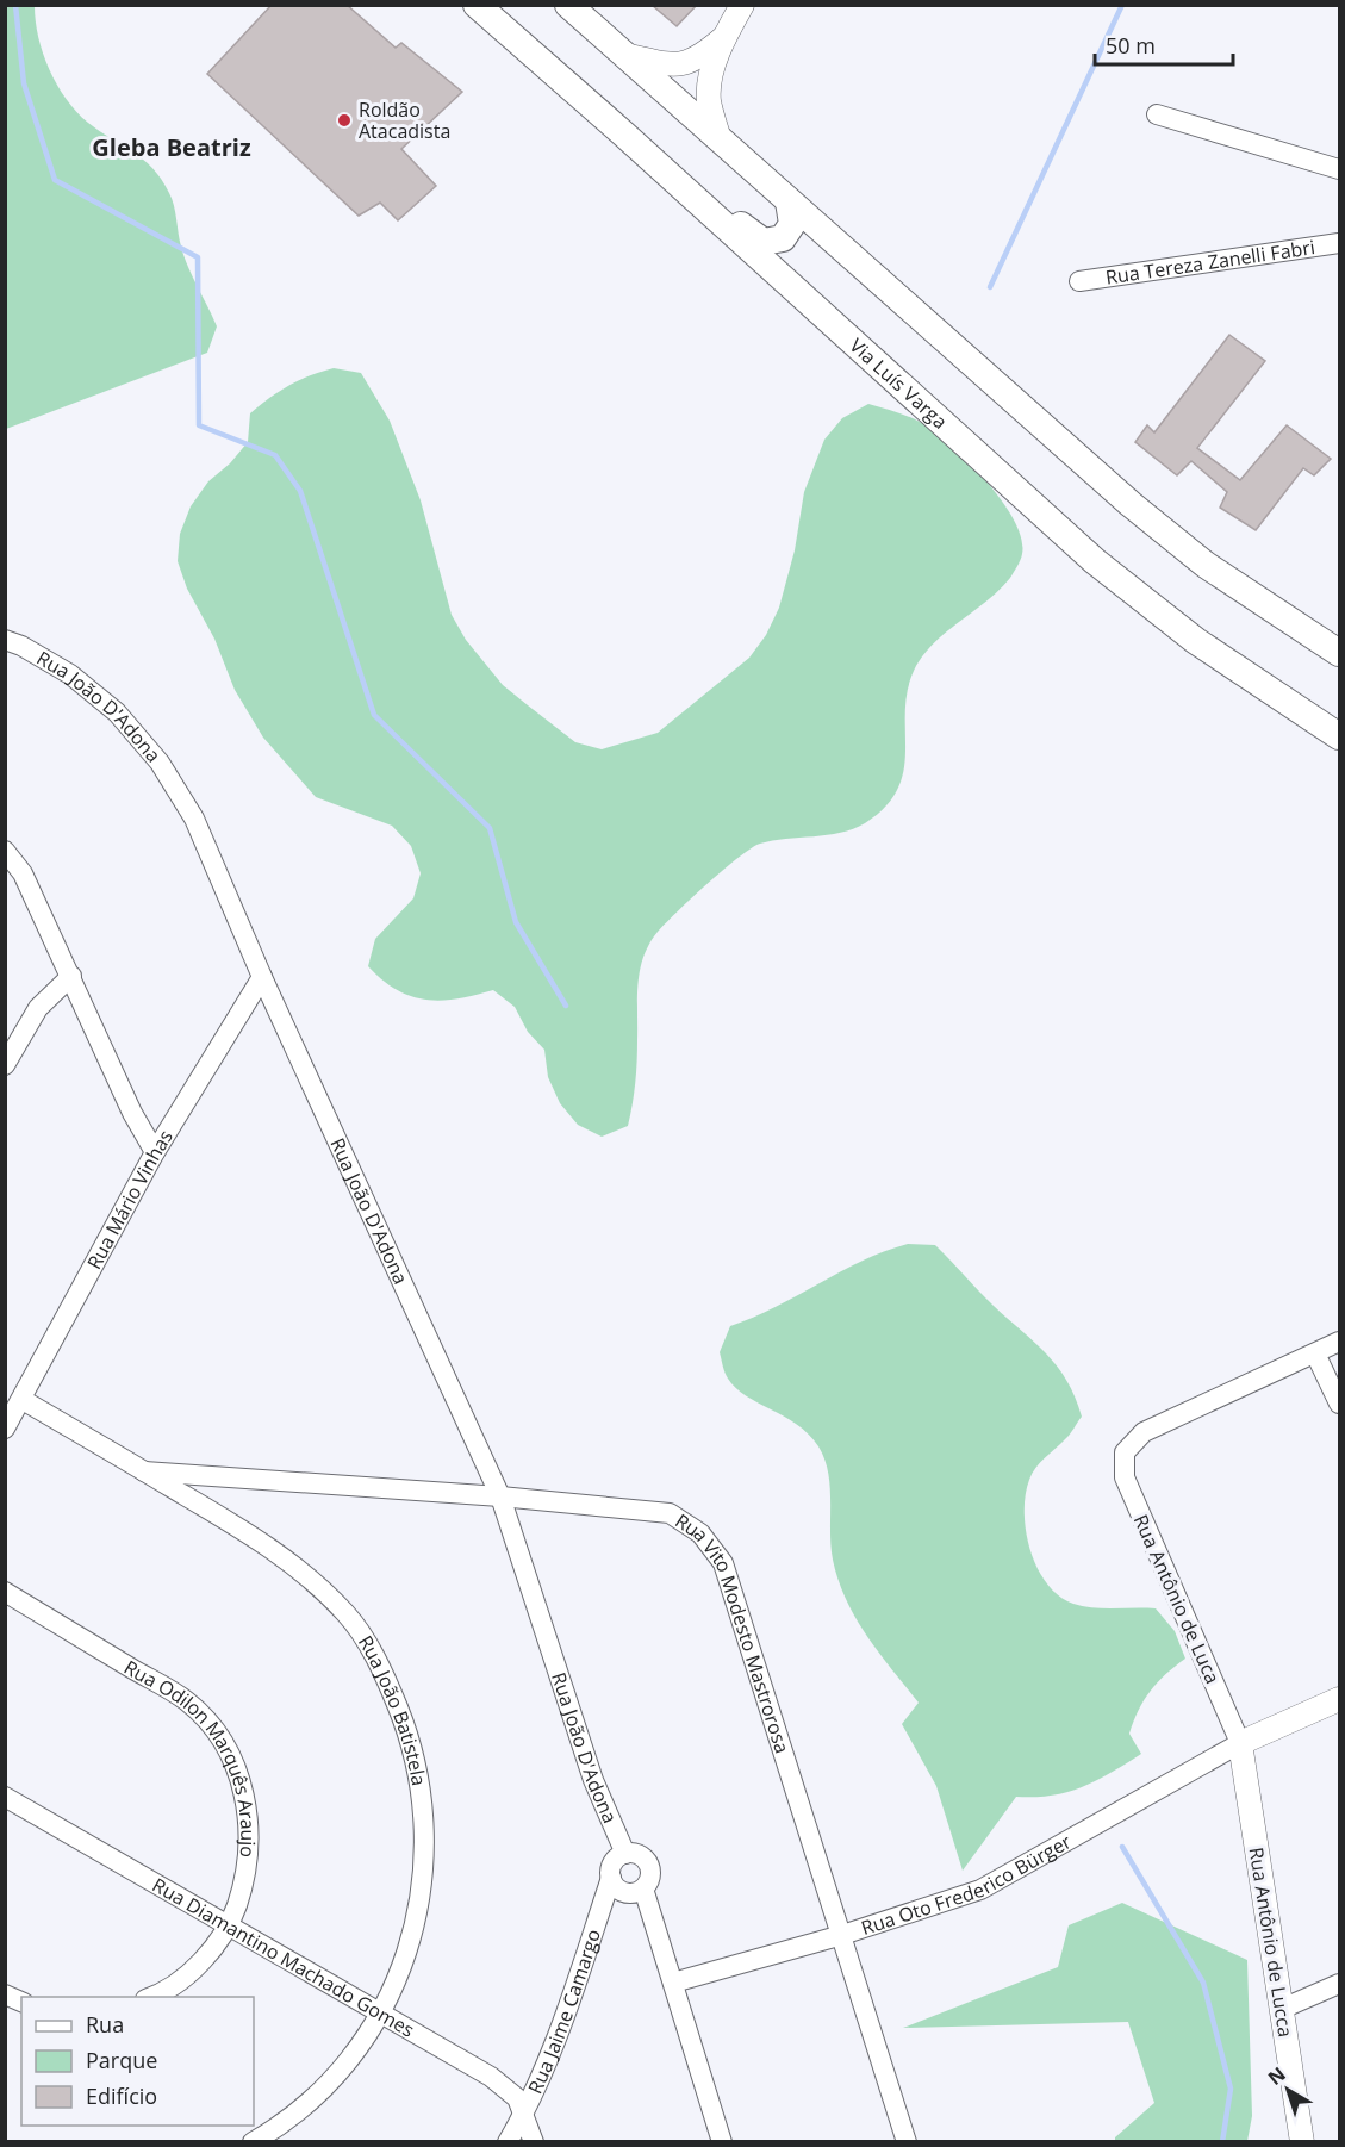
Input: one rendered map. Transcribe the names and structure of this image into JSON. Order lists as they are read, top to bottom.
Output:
{
  "streets": {
    "main road": ["Via Luís Varga"],
    "street": [
      "Rua Tereza Zanelli Fabri",
      "Rua João D'Adona",
      "Rua Mário Vinhas",
      "Rua Antônio de Luca",
      "Rua Vito Modesto Mastrorosa",
      "Rua João Batistela",
      "Rua Odilon Marquês Araujo",
      "Rua Oto Frederico Bürger",
      "Rua Antônio de Lucca",
      "Rua Diamantino Machado Gomes",
      "Rua Jaime Camargo"
    ]
  },
  "crossings": [
    ["Rua João D'Adona", "Rua Mário Vinhas"],
    ["Rua João D'Adona", "Rua Vito Modesto Mastrorosa"],
    ["Rua João D'Adona", "Rua Jaime Camargo"],
    ["Rua Mário Vinhas", "Rua João Batistela"],
    ["Rua Antônio de Luca", "Rua Oto Frederico Bürger"],
    ["Rua Antônio de Luca", "Rua Antônio de Lucca"],
    ["Rua Vito Modesto Mastrorosa", "Rua João Batistela"],
    ["Rua Vito Modesto Mastrorosa", "Rua Oto Frederico Bürger"],
    ["Rua João Batistela", "Rua Diamantino Machado Gomes"],
    ["Rua Odilon Marquês Araujo", "Rua Diamantino Machado Gomes"],
    ["Rua Oto Frederico Bürger", "Rua Antônio de Lucca"],
    ["Rua Diamantino Machado Gomes", "Rua Jaime Camargo"]
  ],
  "districts": ["Gleba Beatriz"],
  "places": ["Roldão Atacadista"],
  "legend": ["Rua", "Parque", "Edifício"],
  "scale_bar": "50 m",
  "north": "top left"
}
